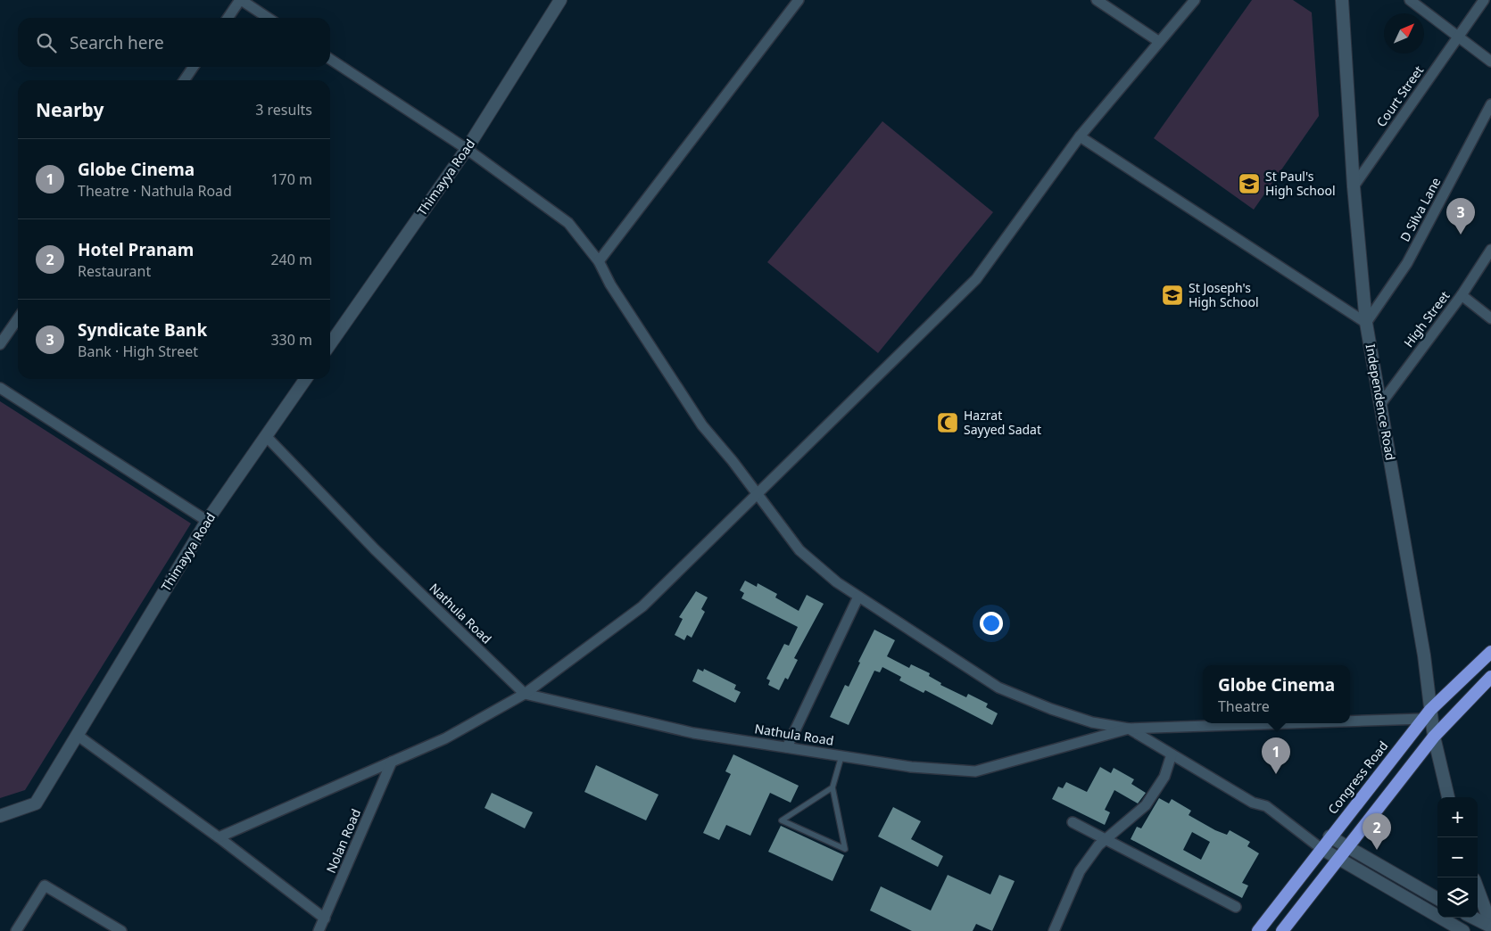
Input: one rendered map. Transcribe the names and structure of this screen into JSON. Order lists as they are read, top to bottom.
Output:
{
  "streets": {
    "highway": ["Congress Road"],
    "main road": ["Thimayya Road", "Independence Road"],
    "street": [
      "Court Street",
      "D Silva Lane",
      "High Street",
      "Nathula Road",
      "Nolan Road"
    ]
  },
  "crossings": [
    ["Court Street", "Independence Road"],
    ["Thimayya Road", "Nathula Road"],
    ["D Silva Lane", "Independence Road"],
    ["High Street", "Independence Road"],
    ["Independence Road", "Nathula Road"],
    ["Independence Road", "Congress Road"],
    ["Nathula Road", "Congress Road"]
  ],
  "places": {
    "school or university": ["St Paul's High School", "St Joseph's High School"],
    "mosque": ["Hazrat Sayyed Sadat"]
  },
  "north": "top right",
  "page": {
    "search": "Search here",
    "heading": ["Nearby", "3 results"],
    "list": [
      {
        "mark": "1",
        "name": "Globe Cinema",
        "note": "Theatre · Nathula Road",
        "value": "170 m"
      },
      {
        "mark": "2",
        "name": "Hotel Pranam",
        "note": "Restaurant",
        "value": "240 m"
      },
      {
        "mark": "3",
        "name": "Syndicate Bank",
        "note": "Bank · High Street",
        "value": "330 m"
      }
    ],
    "pins": ["3", "1", "2"],
    "popup": ["Globe Cinema", "Theatre"],
    "map_buttons": ["+", "−"]
  }
}
